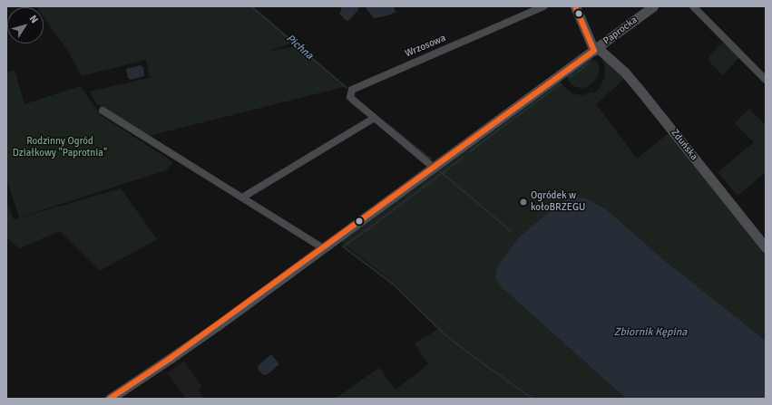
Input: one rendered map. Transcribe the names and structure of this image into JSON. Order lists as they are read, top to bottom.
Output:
{
  "streets": {
    "street": ["Paprocka", "Wrzosowa", "Zduńska"]
  },
  "crossings": [
    ["Paprocka", "Wrzosowa"],
    ["Paprocka", "Zduńska"]
  ],
  "water": ["Pichna", "Zbiornik Kępina"],
  "parks": ["Rodzinny Ogród Działkowy \"Paprotnia\""],
  "places": ["Ogródek w kołoBRZEGU"],
  "north": "top right"
}
